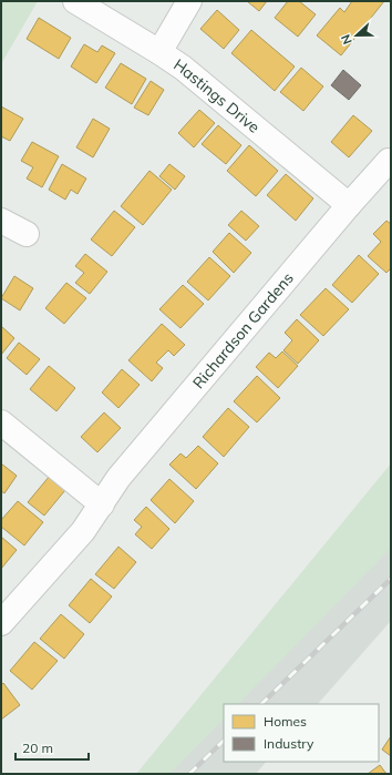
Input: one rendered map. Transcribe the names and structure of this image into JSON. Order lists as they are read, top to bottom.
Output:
{
  "streets": {
    "street": ["Hastings Drive", "Richardson Gardens"]
  },
  "crossings": [
    ["Hastings Drive", "Richardson Gardens"]
  ],
  "legend": ["Homes", "Industry"],
  "scale_bar": "20 m",
  "north": "left"
}
